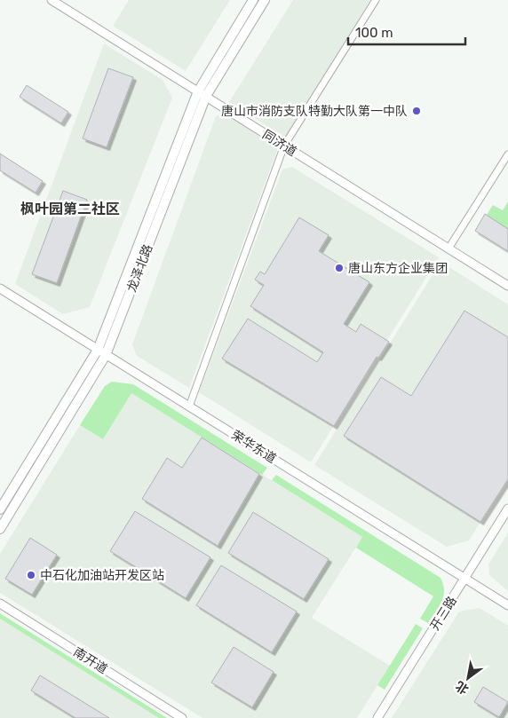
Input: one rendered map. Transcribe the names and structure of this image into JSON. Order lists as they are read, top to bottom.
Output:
{
  "streets": {
    "main road": ["龙泽北路"],
    "street": [
      "同济道",
      "荣华东道",
      "开三路",
      "南开道"
    ]
  },
  "crossings": [
    ["同济道", "龙泽北路"],
    ["龙泽北路", "荣华东道"],
    ["荣华东道", "开三路"]
  ],
  "districts": ["枫叶园第二社区"],
  "places": ["唐山市消防支队特勤大队第一中队", "唐山东方企业集团", "中石化加油站开发区站"],
  "scale_bar": "100 m",
  "north": "bottom left"
}
